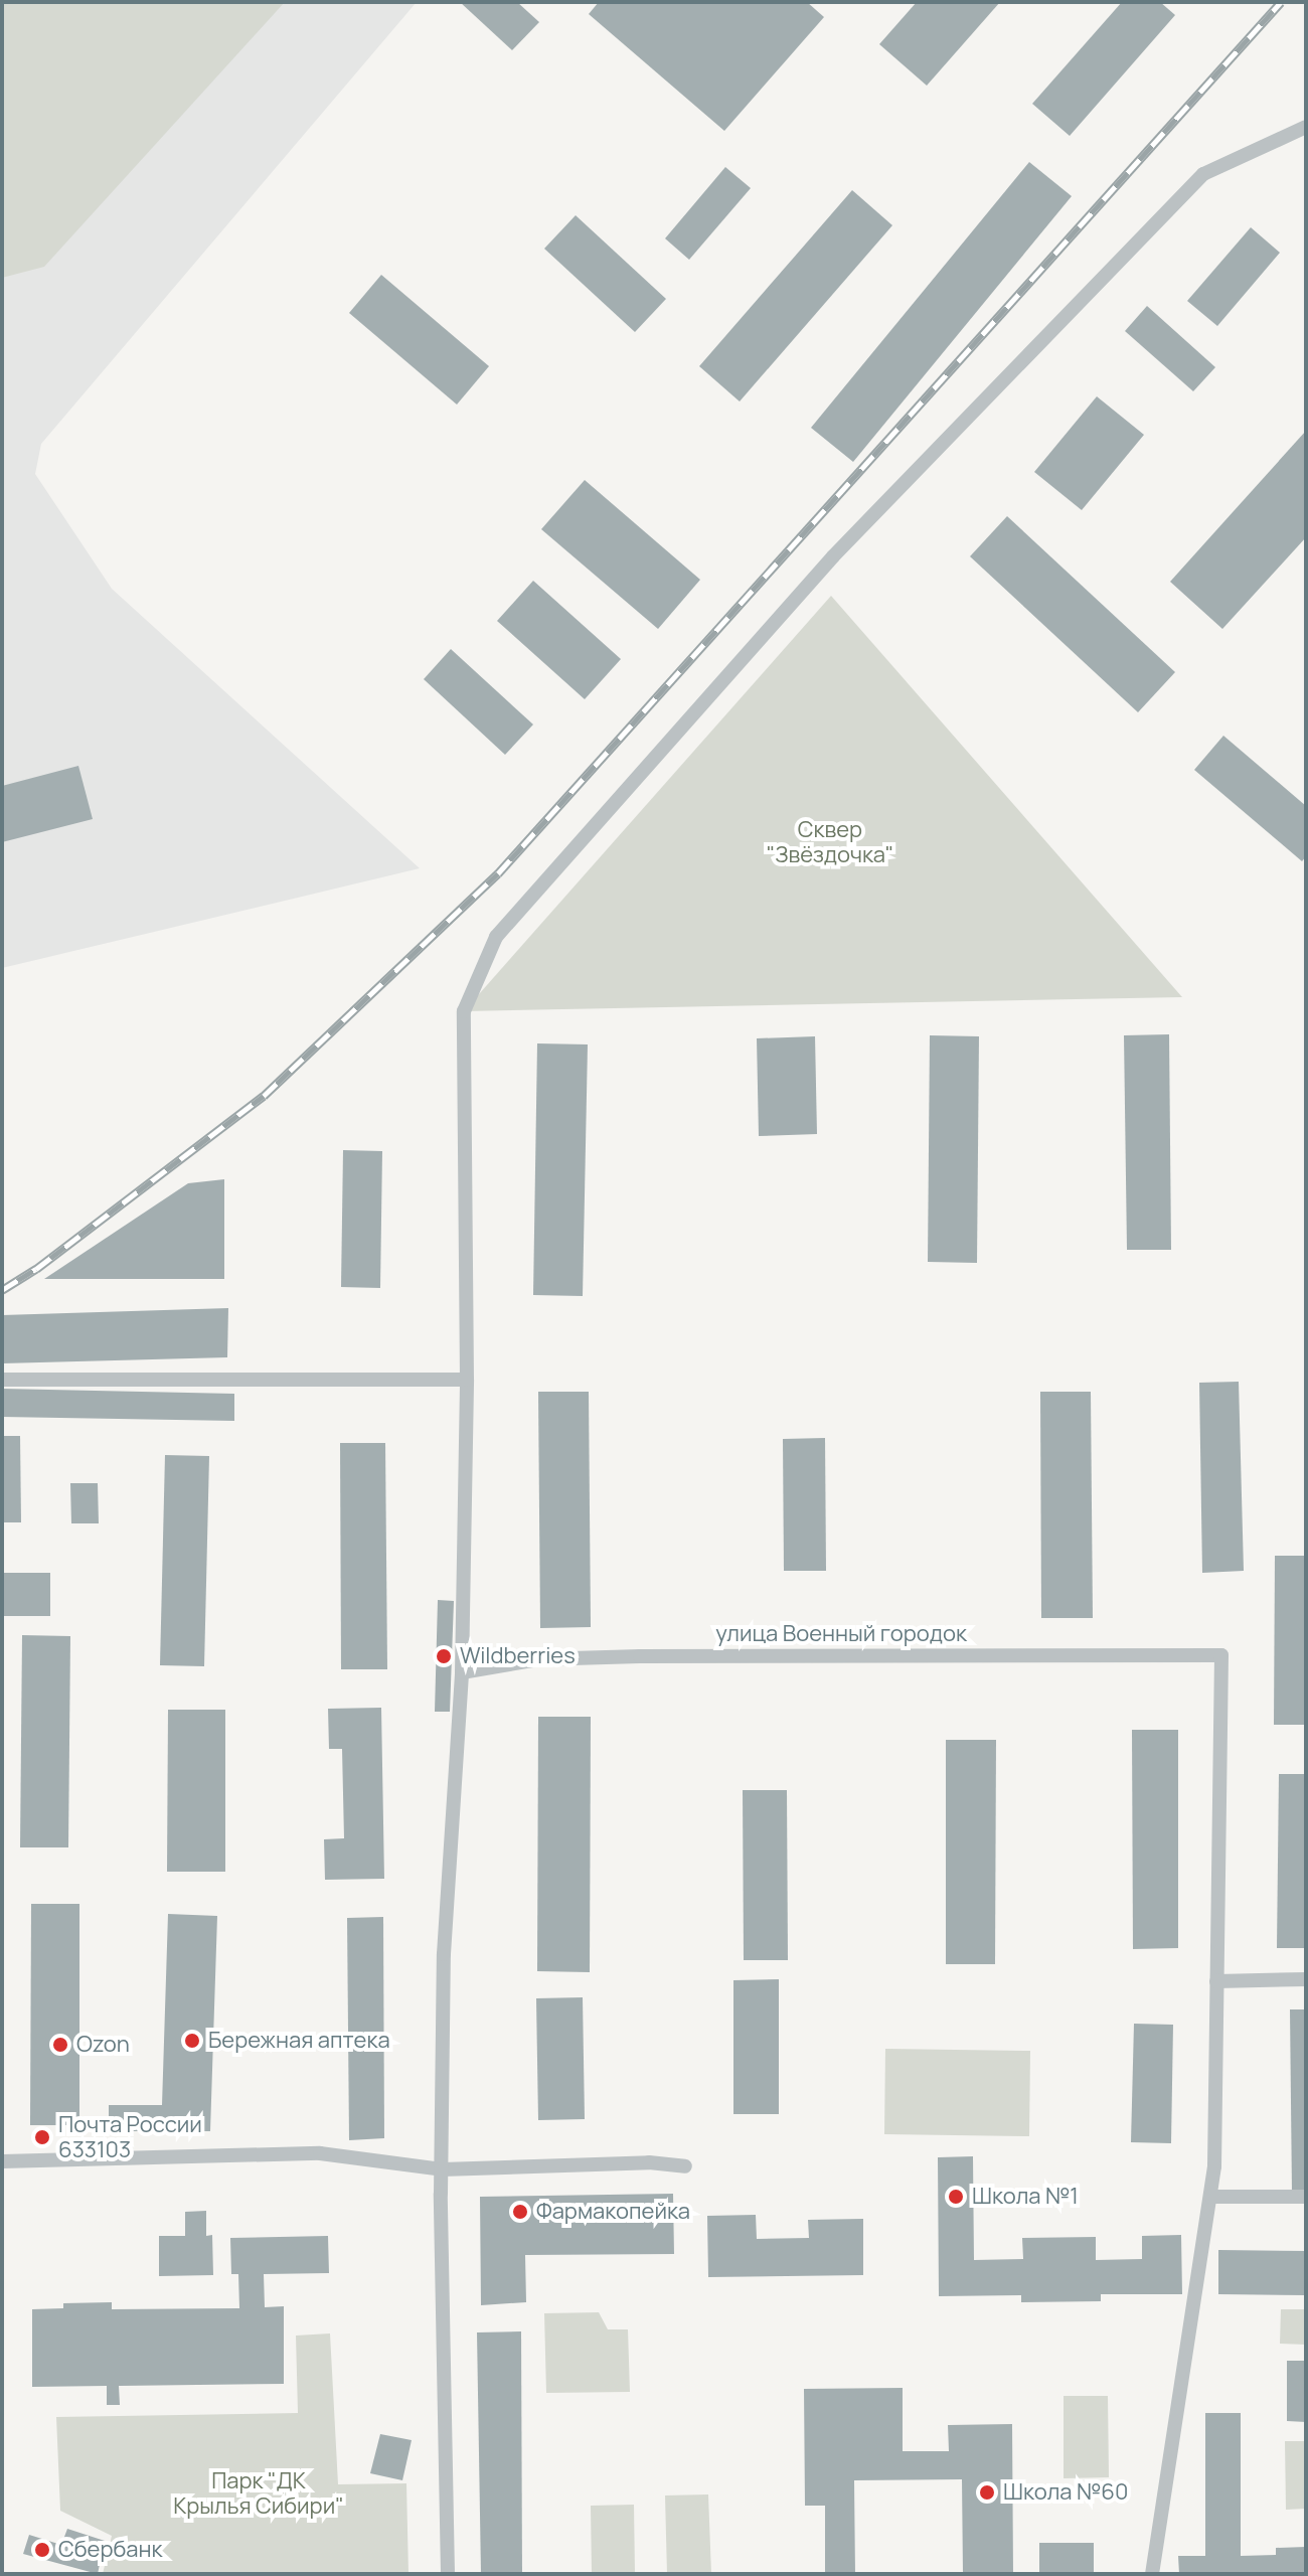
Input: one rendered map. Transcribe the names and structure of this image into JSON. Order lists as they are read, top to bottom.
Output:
{
  "streets": {
    "street": ["улица Военный городок"]
  },
  "parks": ["Сквер \"Звёздочка\"", "Парк \"ДК Крылья Сибири\""],
  "places": [
    "Wildberries",
    "Бережная аптека",
    "Ozon",
    "Почта России 633103",
    "Школа №1",
    "Фармакопейка",
    "Школа №60",
    "Сбербанк"
  ]
}
